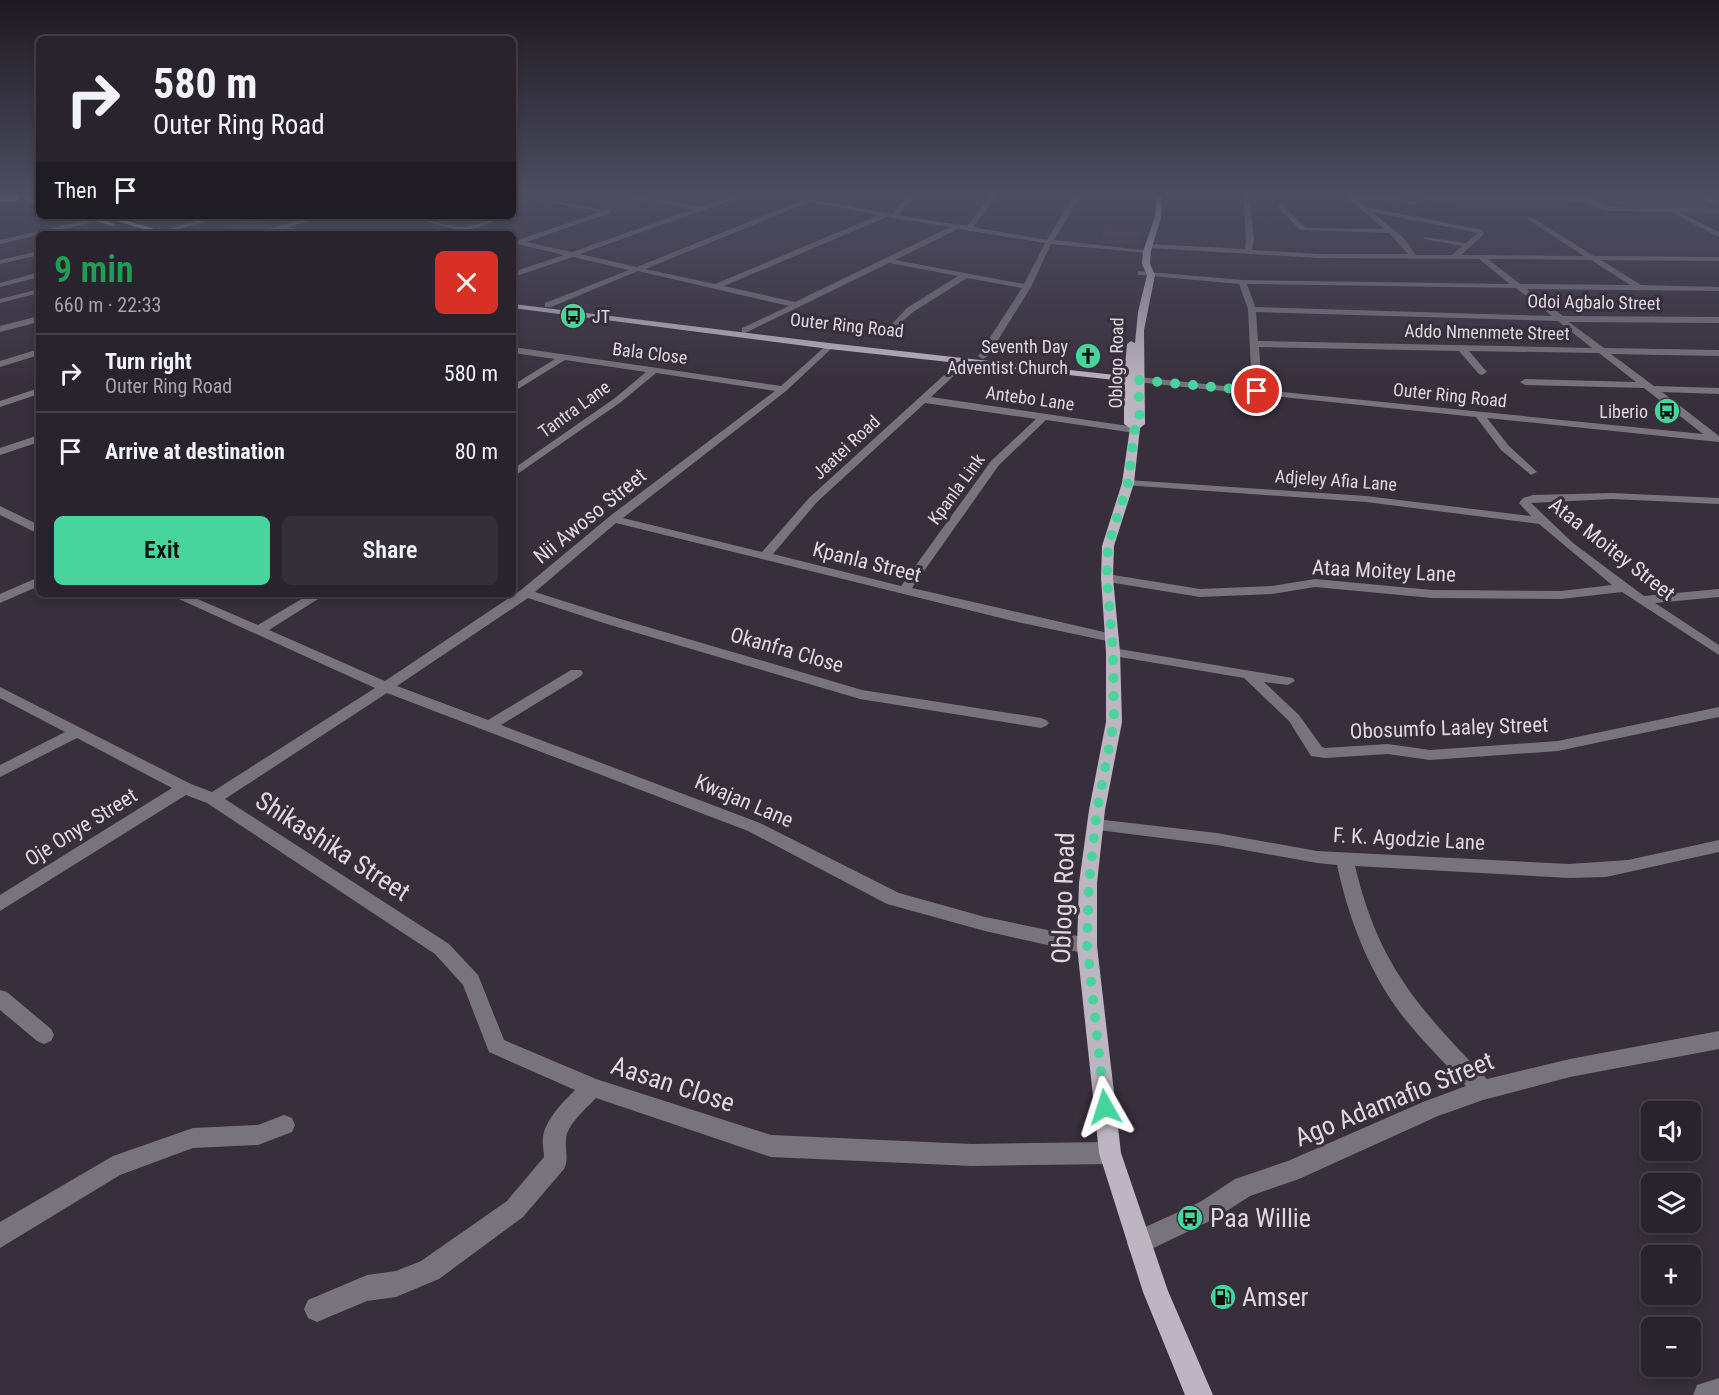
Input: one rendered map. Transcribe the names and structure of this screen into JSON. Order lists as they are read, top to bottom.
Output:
{
  "streets": {
    "main road": ["Outer Ring Road", "Oblogo Road"],
    "street": [
      "Odoi Agbalo Street",
      "Addo Nmenmete Street",
      "Bala Close",
      "Antebo Lane",
      "Tantra Lane",
      "Jaatei Road",
      "Adjeley Afia Lane",
      "Kpanla Link",
      "Nii Awoso Street",
      "Ataa Moitey Street",
      "Kpanla Street",
      "Ataa Moitey Lane",
      "Okanfra Close",
      "Obosumfo Laaley Street",
      "Kwajan Lane",
      "Oje Onye Street",
      "F. K. Agodzie Lane",
      "Shikashika Street",
      "Aasan Close",
      "Ago Adamafio Street"
    ]
  },
  "crossings": [
    ["Outer Ring Road", "Oblogo Road"],
    ["Outer Ring Road", "Nii Awoso Street"],
    ["Bala Close", "Tantra Lane"],
    ["Bala Close", "Nii Awoso Street"],
    ["Oblogo Road", "Antebo Lane"],
    ["Oblogo Road", "Adjeley Afia Lane"],
    ["Oblogo Road", "Kpanla Street"],
    ["Oblogo Road", "Ataa Moitey Lane"],
    ["Oblogo Road", "Kwajan Lane"],
    ["Oblogo Road", "F. K. Agodzie Lane"],
    ["Oblogo Road", "Aasan Close"],
    ["Oblogo Road", "Ago Adamafio Street"],
    ["Antebo Lane", "Jaatei Road"],
    ["Antebo Lane", "Kpanla Link"],
    ["Jaatei Road", "Kpanla Street"],
    ["Adjeley Afia Lane", "Ataa Moitey Street"],
    ["Kpanla Link", "Kpanla Street"],
    ["Nii Awoso Street", "Kpanla Street"],
    ["Nii Awoso Street", "Okanfra Close"],
    ["Nii Awoso Street", "Kwajan Lane"],
    ["Nii Awoso Street", "Shikashika Street"],
    ["Ataa Moitey Street", "Ataa Moitey Lane"],
    ["Kpanla Street", "Obosumfo Laaley Street"],
    ["Oje Onye Street", "Shikashika Street"],
    ["Shikashika Street", "Aasan Close"]
  ],
  "places": {
    "bus stop": ["JT", "Liberio", "Paa Willie"],
    "church": ["Seventh Day Adventist Church"],
    "fuel station": ["Amser"]
  },
  "page": {
    "turn": ["580 m", "Outer Ring Road"],
    "then": "Then",
    "heading": ["9 min", "660 m · 22:33"],
    "list": [
      {
        "name": "Turn right",
        "note": "Outer Ring Road",
        "value": "580 m"
      },
      {
        "name": "Arrive at destination",
        "value": "80 m"
      }
    ],
    "buttons": ["Exit", "Share"],
    "map_buttons": ["+", "−"]
  }
}
